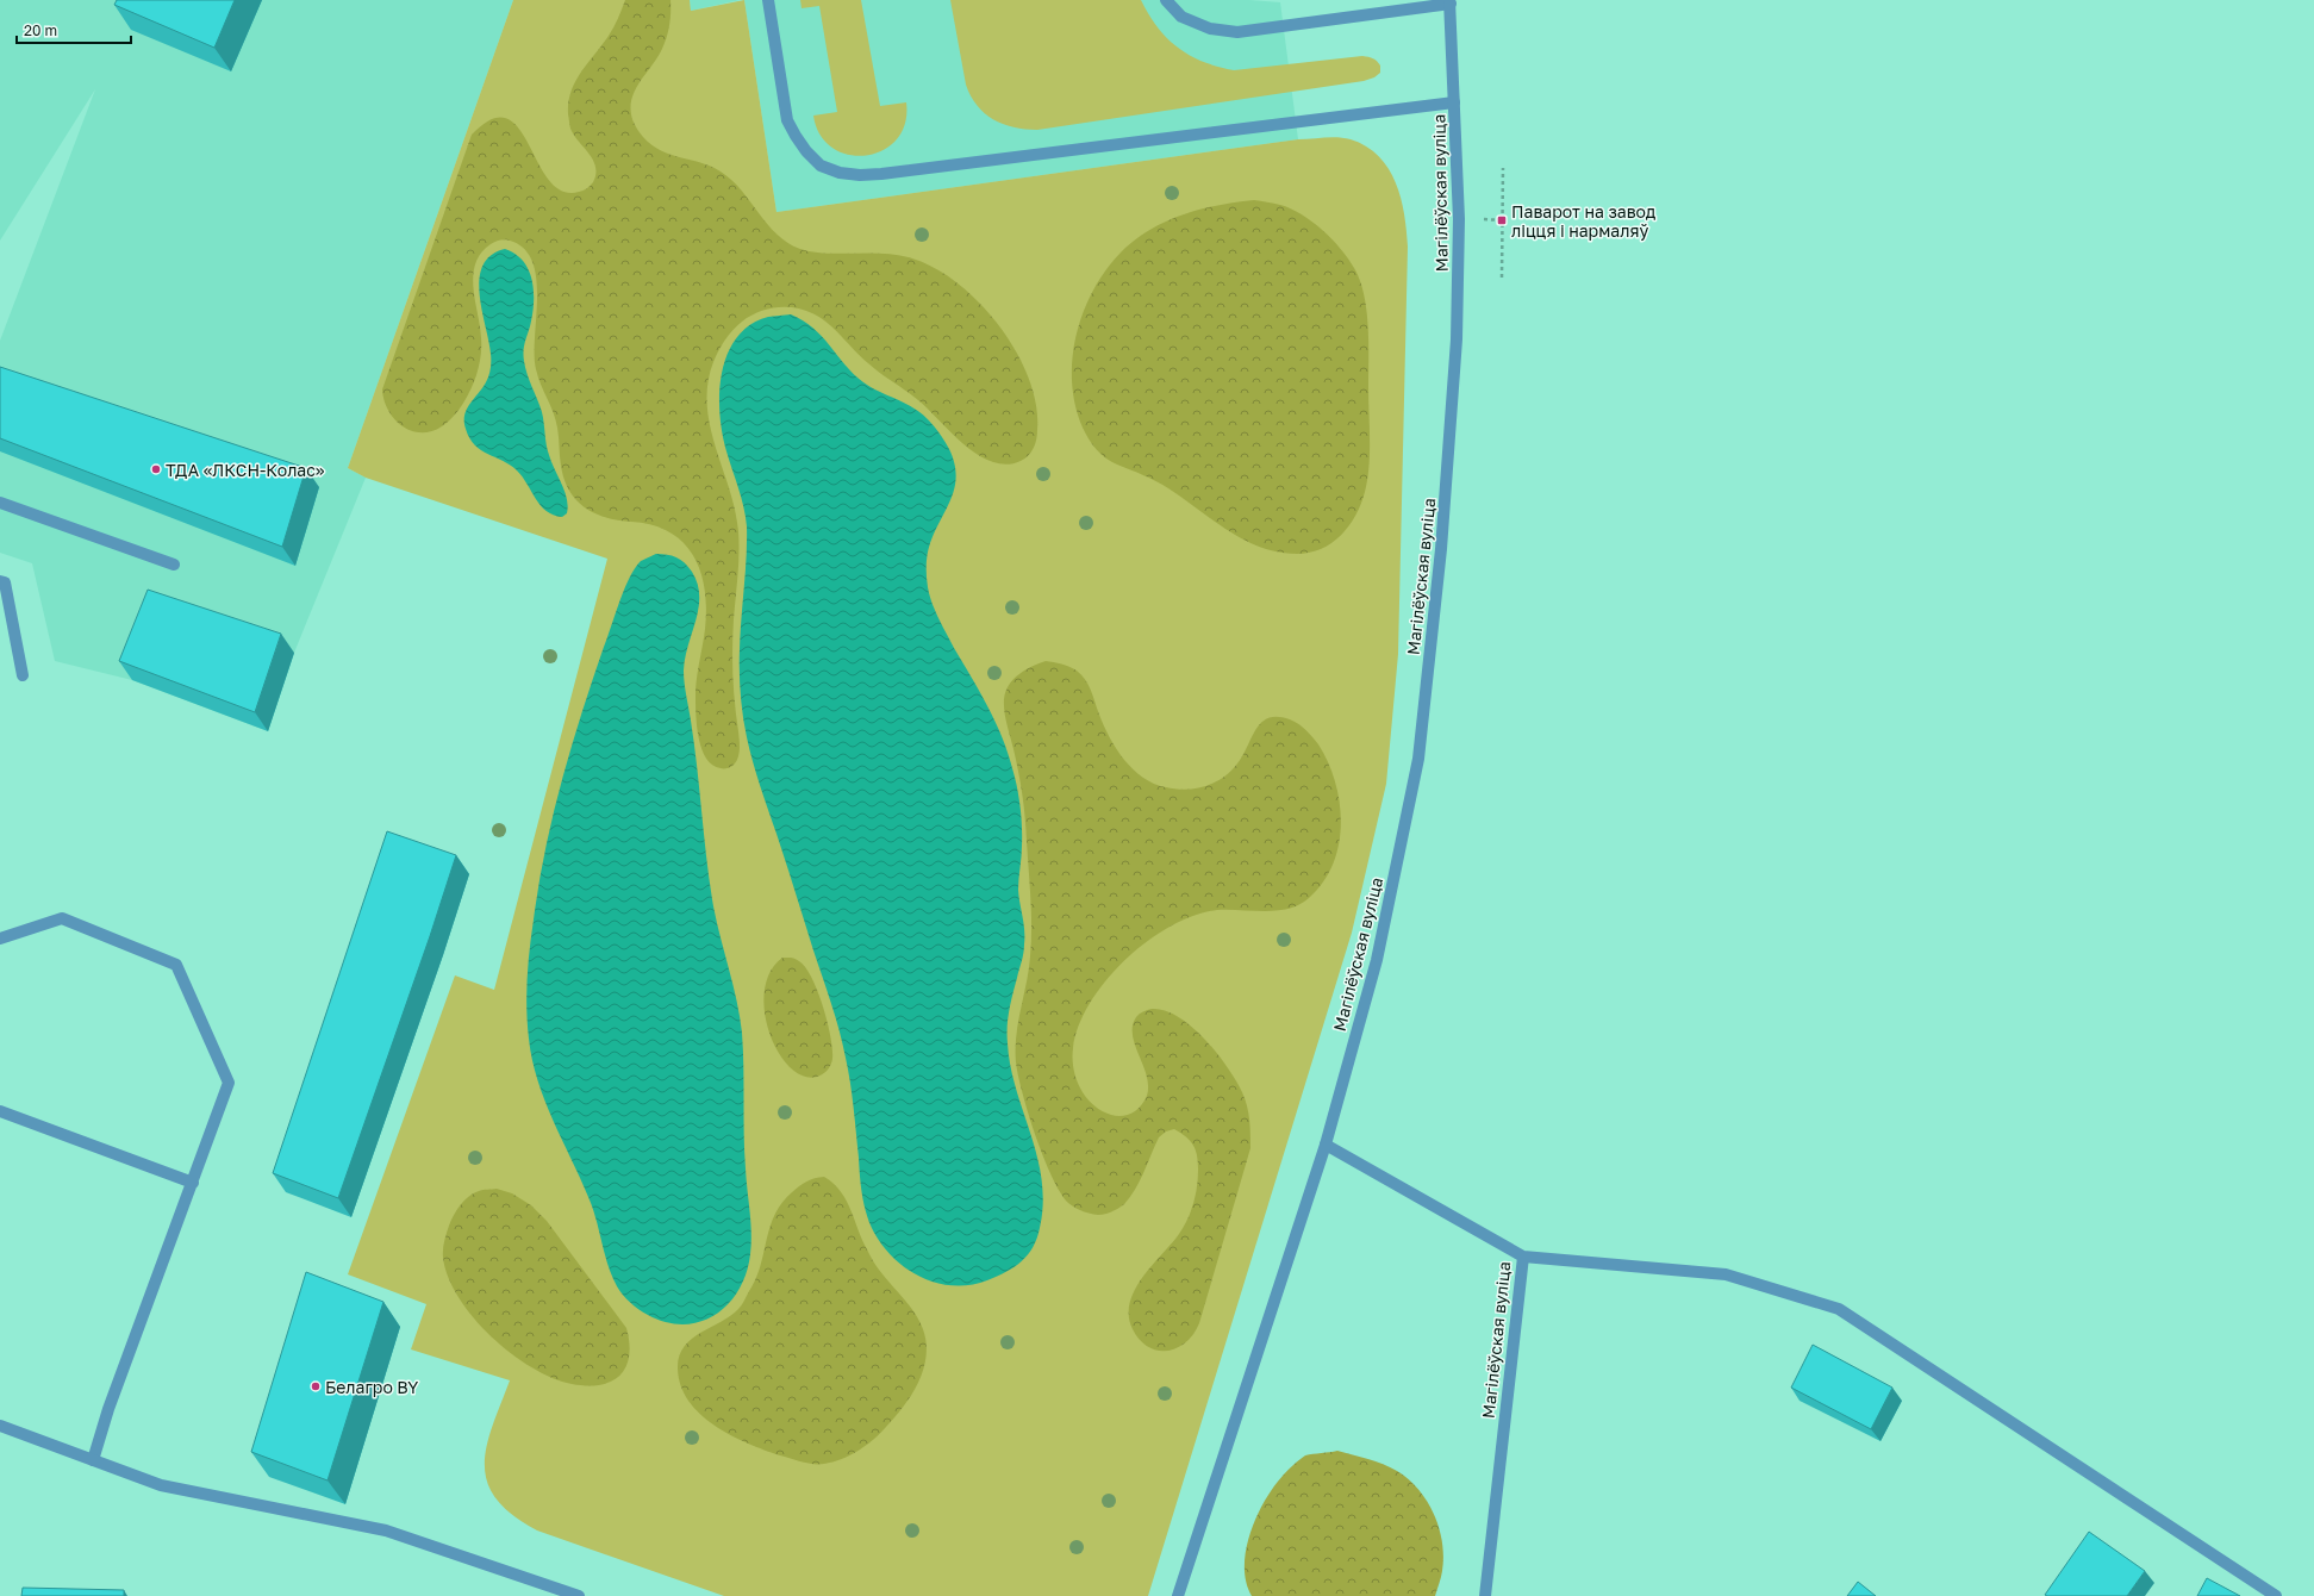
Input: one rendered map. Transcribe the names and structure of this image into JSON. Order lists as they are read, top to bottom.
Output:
{
  "streets": {
    "street": ["Магілёўская вуліца"]
  },
  "places": {
    "transit": ["Паварот на завод ліцця і нармаляў"],
    "other": ["ТДА «ЛКСН-Колас»", "Белагро BY"]
  },
  "scale_bar": "20 m"
}
